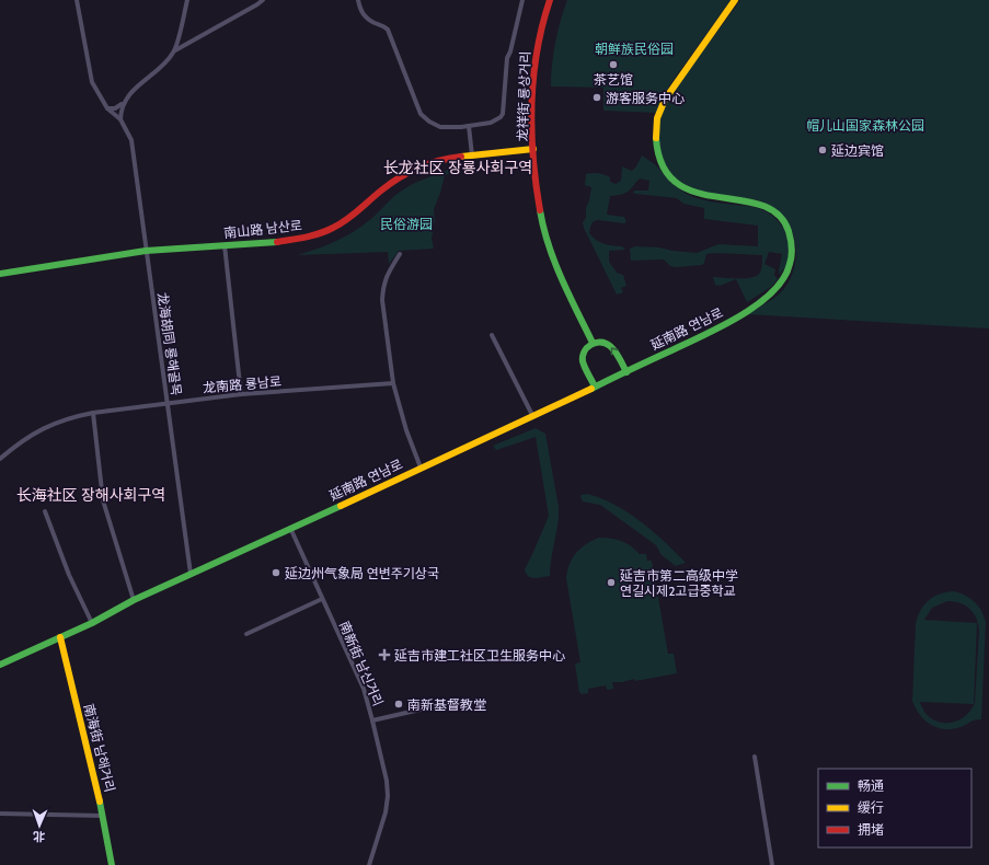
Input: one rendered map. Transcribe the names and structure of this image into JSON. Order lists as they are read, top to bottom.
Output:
{
  "streets": {
    "main road": [
      "龙祥街 룡상거리",
      "南山路 남산로",
      "延南路 연남로",
      "南海街 남해거리"
    ],
    "street": ["龙海胡同 룡해골목", "龙南路 룡남로", "南新街 남신거리"]
  },
  "crossings": [
    ["龙祥街 룡상거리", "南山路 남산로"],
    ["南山路 남산로", "龙海胡同 룡해골목"],
    ["延南路 연남로", "龙海胡同 룡해골목"],
    ["延南路 연남로", "南新街 남신거리"],
    ["延南路 연남로", "南海街 남해거리"],
    ["龙海胡同 룡해골목", "龙南路 룡남로"]
  ],
  "districts": ["长龙社区 장룡사회구역", "长海社区 장해사회구역"],
  "parks": ["朝鲜族民俗园", "帽儿山国家森林公园", "民俗游园"],
  "places": {
    "other": [
      "茶艺馆",
      "游客服务中心",
      "延边宾馆",
      "延边州气象局 연변주기상국",
      "延吉市第二高级中学 연길시제2고급중학교",
      "南新基督教堂"
    ],
    "health": ["延吉市建工社区卫生服务中心"]
  },
  "legend": ["畅通", "缓行", "拥堵"],
  "north": "bottom"
}
